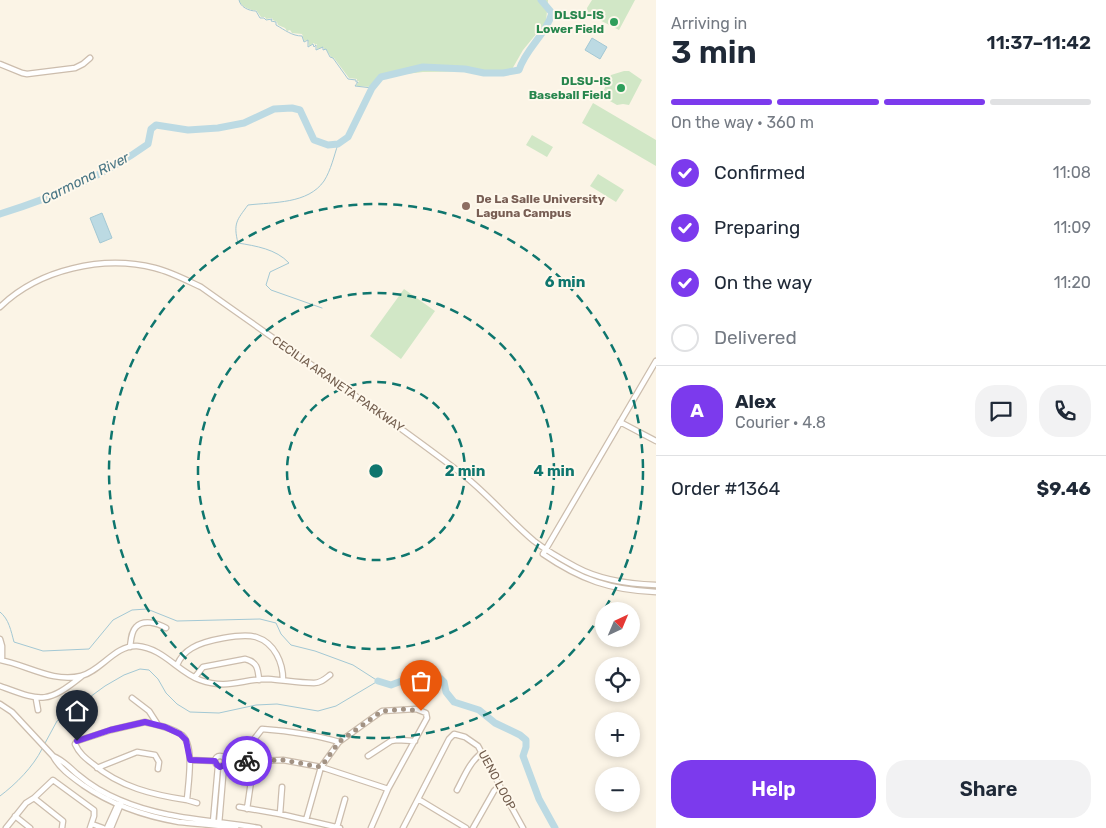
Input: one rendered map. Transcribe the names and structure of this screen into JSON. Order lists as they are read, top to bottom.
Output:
{
  "streets": {
    "street": ["CECILIA ARANETA PARKWAY", "UENO LOOP"]
  },
  "water": ["Carmona River"],
  "places": ["DLSU-IS Lower Field", "DLSU-IS Baseball Field", "De La Salle University Laguna Campus"],
  "north": "top right",
  "page": {
    "heading": ["3 min", "Arriving in", "11:37–11:42"],
    "panel": [
      "Alex",
      "Courier · 4.8",
      "Order #1364",
      "$9.46"
    ],
    "bar": "On the way · 360 m",
    "list": [
      ["Confirmed", "11:08"],
      ["Preparing", "11:09"],
      ["On the way", "11:20"],
      "Delivered"
    ],
    "round": "A",
    "map_buttons": ["+", "−"],
    "buttons": ["Help", "Share"]
  },
  "rings": ["6 min", "2 min", "4 min"]
}
